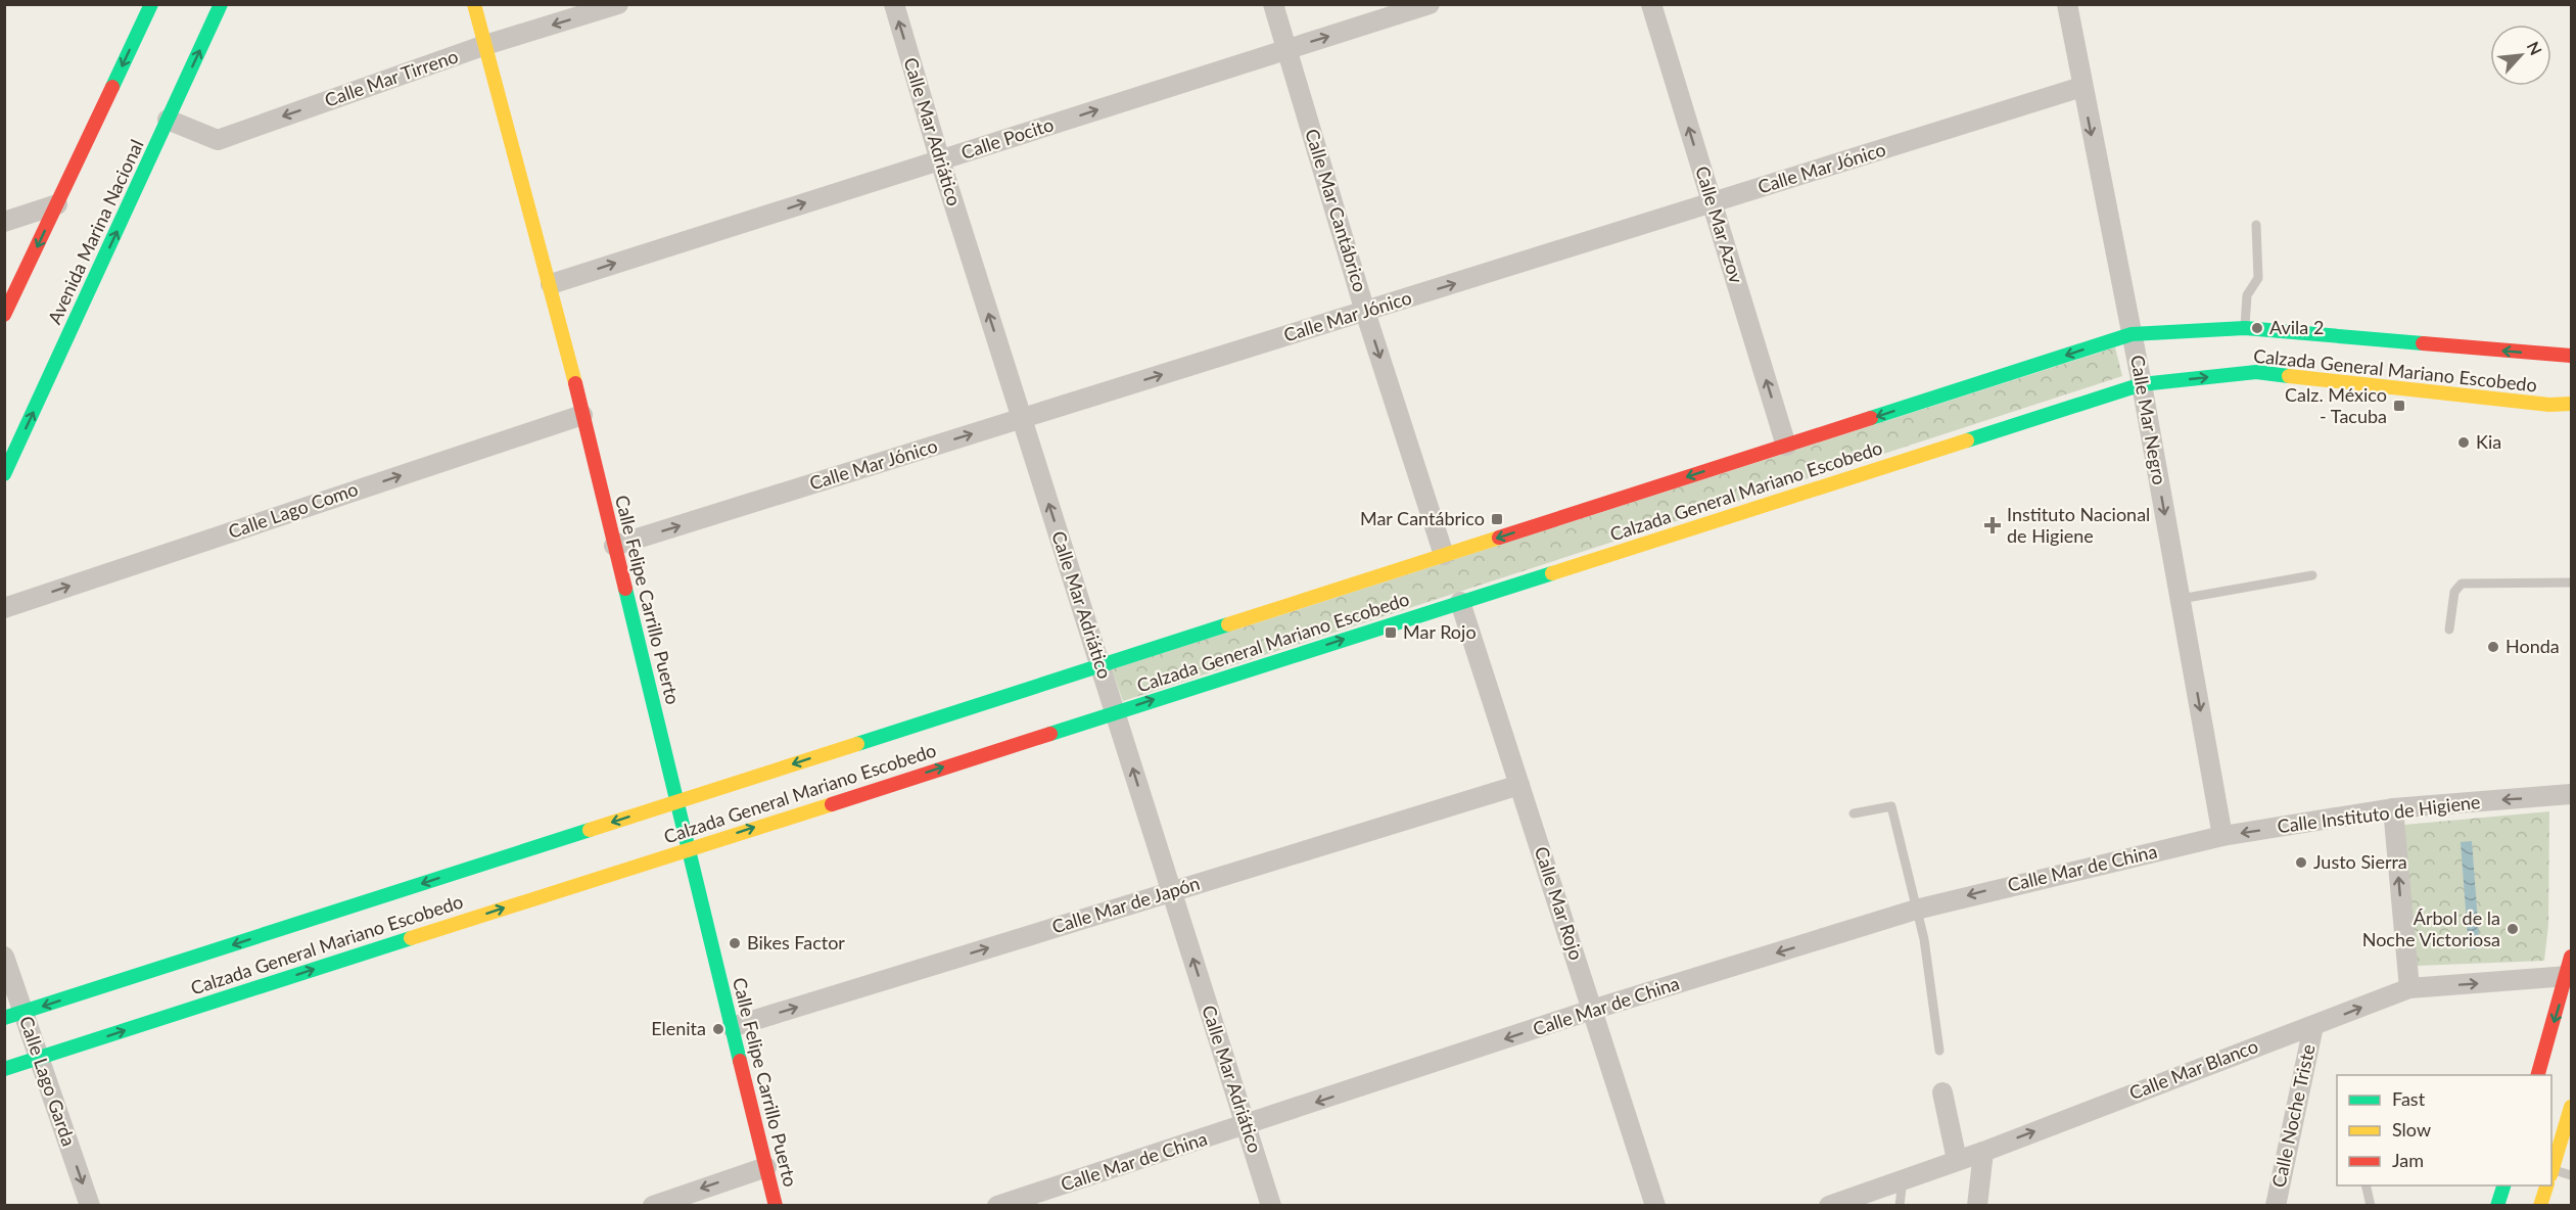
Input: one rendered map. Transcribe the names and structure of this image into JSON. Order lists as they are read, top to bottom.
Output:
{
  "streets": {
    "main road": ["Avenida Marina Nacional", "Calzada General Mariano Escobedo", "Calle Felipe Carrillo Puerto"],
    "street": [
      "Calle Mar Tirreno",
      "Calle Mar Adriático",
      "Calle Pocito",
      "Calle Mar Jónico",
      "Calle Mar Cantábrico",
      "Calle Mar Azov",
      "Calle Mar Negro",
      "Calle Lago Como",
      "Calle Instituto de Higiene",
      "Calle Mar de China",
      "Calle Mar Rojo",
      "Calle Mar de Japón",
      "Calle Mar Blanco",
      "Calle Lago Garda",
      "Calle Noche Triste"
    ]
  },
  "crossings": [
    ["Calle Mar Tirreno", "Avenida Marina Nacional"],
    ["Calle Mar Tirreno", "Calle Felipe Carrillo Puerto"],
    ["Calle Mar Adriático", "Calle Pocito"],
    ["Calle Mar Adriático", "Calle Mar Jónico"],
    ["Calle Mar Adriático", "Calzada General Mariano Escobedo"],
    ["Calle Mar Adriático", "Calle Mar de China"],
    ["Calle Mar Adriático", "Calle Mar de Japón"],
    ["Calle Pocito", "Calle Mar Cantábrico"],
    ["Calle Pocito", "Calle Felipe Carrillo Puerto"],
    ["Calle Mar Jónico", "Calle Mar Cantábrico"],
    ["Calle Mar Jónico", "Calle Mar Azov"],
    ["Calle Mar Jónico", "Calle Mar Negro"],
    ["Calle Mar Jónico", "Calle Felipe Carrillo Puerto"],
    ["Calle Mar Cantábrico", "Calzada General Mariano Escobedo"],
    ["Calle Mar Azov", "Calzada General Mariano Escobedo"],
    ["Calzada General Mariano Escobedo", "Calle Mar Negro"],
    ["Calzada General Mariano Escobedo", "Calle Felipe Carrillo Puerto"],
    ["Calzada General Mariano Escobedo", "Calle Mar Rojo"],
    ["Calzada General Mariano Escobedo", "Calle Lago Garda"],
    ["Calle Mar Negro", "Calle Instituto de Higiene"],
    ["Calle Mar Negro", "Calle Mar de China"],
    ["Calle Lago Como", "Calle Felipe Carrillo Puerto"],
    ["Calle Felipe Carrillo Puerto", "Calle Mar de Japón"],
    ["Calle Instituto de Higiene", "Calle Mar de China"],
    ["Calle Mar de China", "Calle Mar Rojo"],
    ["Calle Mar Rojo", "Calle Mar de Japón"],
    ["Calle Mar Blanco", "Calle Noche Triste"]
  ],
  "one_way": [
    "Calle Mar Tirreno",
    "Calle Mar Adriático",
    "Calle Pocito",
    "Calle Mar Jónico",
    "Calle Mar Cantábrico",
    "Calle Mar Azov",
    "Calle Mar Negro",
    "Calle Lago Como",
    "Calle Instituto de Higiene",
    "Calle Mar de China",
    "Calle Mar de Japón",
    "Calle Mar Blanco",
    "Calle Lago Garda"
  ],
  "places": {
    "other": [
      "Avila 2",
      "Kia",
      "Honda",
      "Justo Sierra",
      "Árbol de la Noche Victoriosa",
      "Bikes Factor",
      "Elenita"
    ],
    "transit": ["Calz. México - Tacuba", "Mar Cantábrico", "Mar Rojo"],
    "health": ["Instituto Nacional de Higiene"]
  },
  "legend": ["Fast", "Slow", "Jam"],
  "north": "top right"
}
